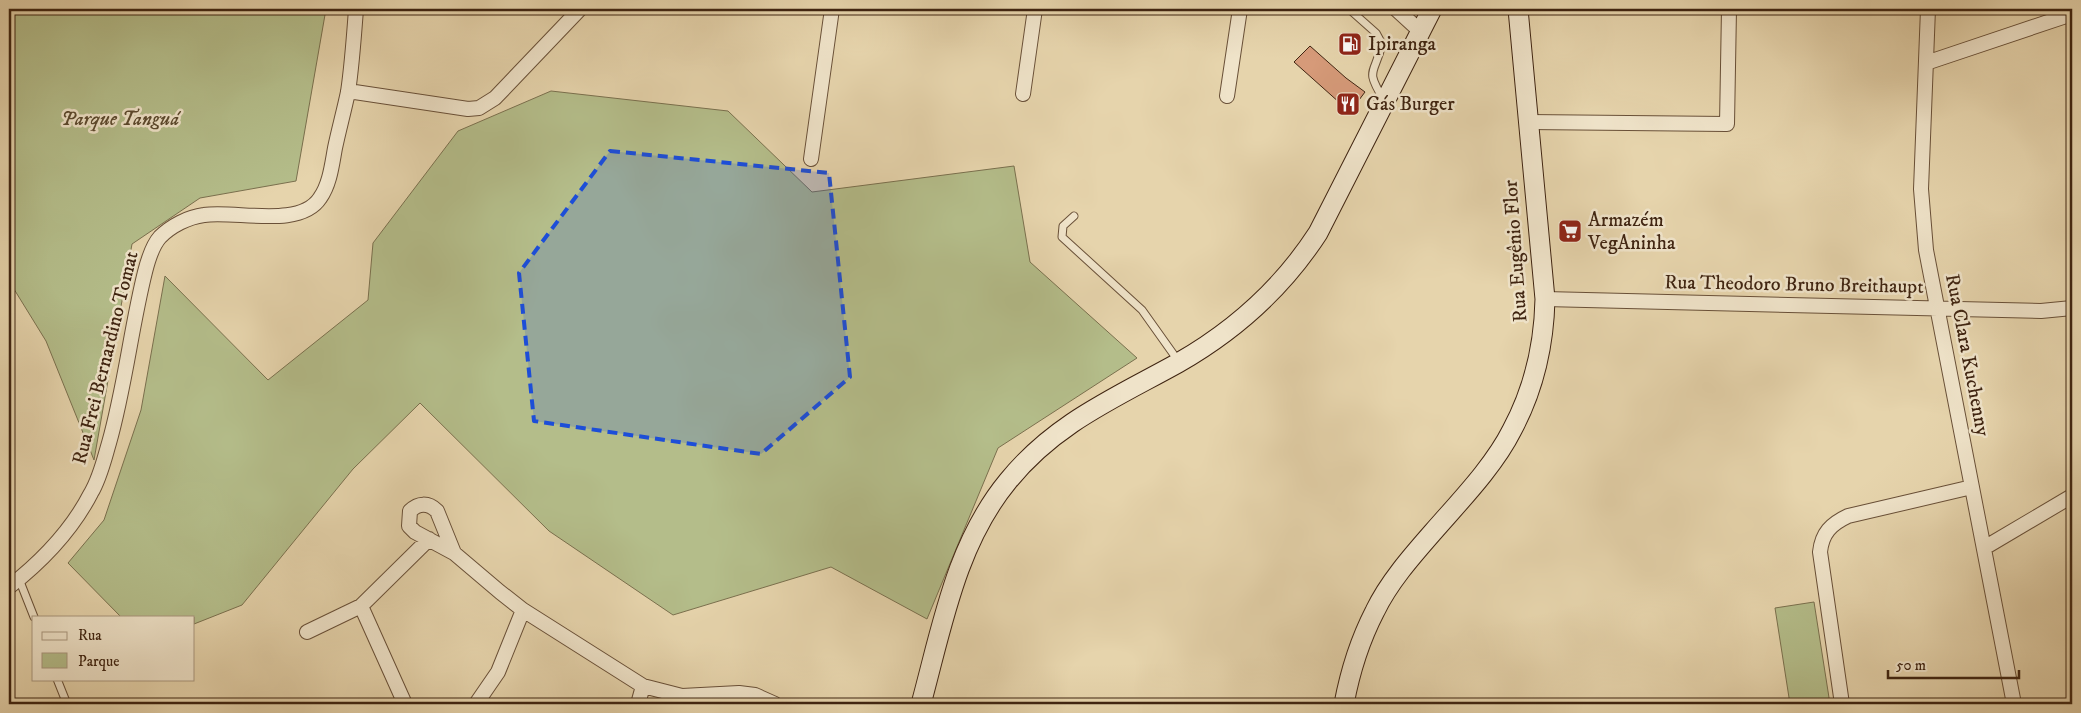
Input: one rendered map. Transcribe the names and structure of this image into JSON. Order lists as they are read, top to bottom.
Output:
{
  "streets": {
    "main road": ["Rua Eugênio Flor"],
    "street": ["Rua Theodoro Bruno Breithaupt", "Rua Clara Kuchenny", "Rua Frei Bernardino Tomat"]
  },
  "crossings": [
    ["Rua Eugênio Flor", "Rua Theodoro Bruno Breithaupt"],
    ["Rua Theodoro Bruno Breithaupt", "Rua Clara Kuchenny"]
  ],
  "parks": ["Parque Tanguá"],
  "places": {
    "fuel station": ["Ipiranga"],
    "restaurant": ["Gás Burger"],
    "supermarket": ["Armazém VegAninha"]
  },
  "legend": ["Rua", "Parque"],
  "scale_bar": "50 m"
}
